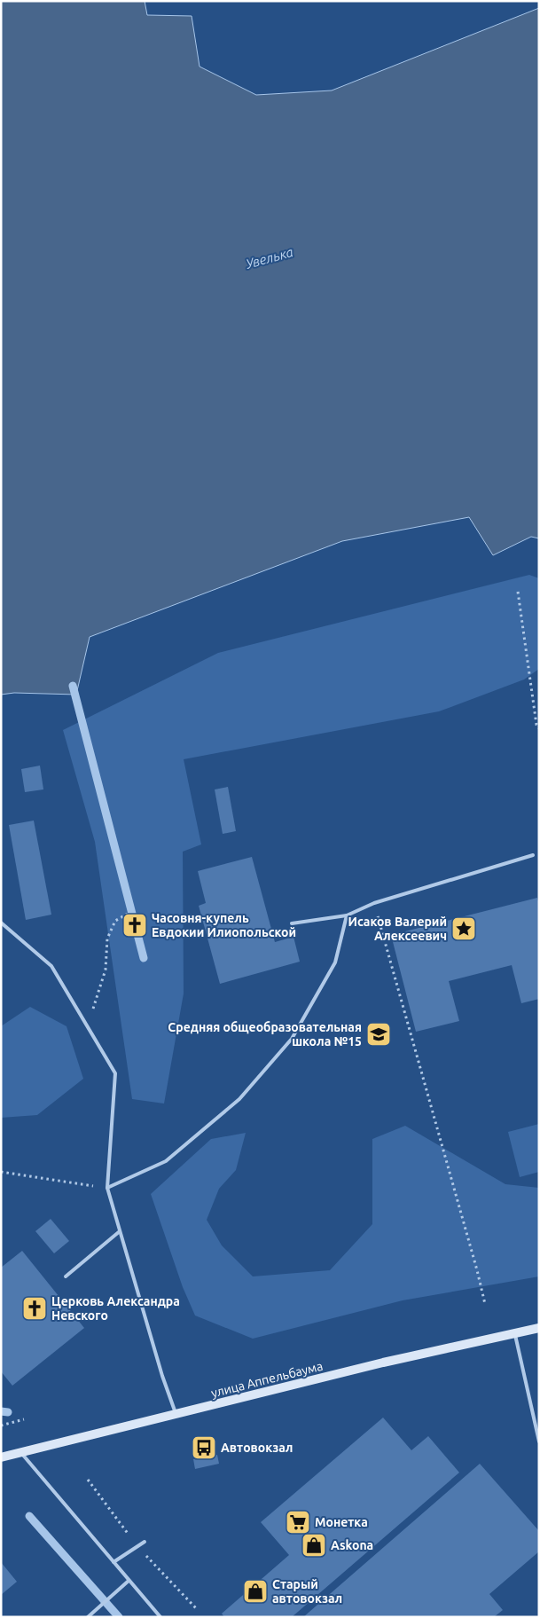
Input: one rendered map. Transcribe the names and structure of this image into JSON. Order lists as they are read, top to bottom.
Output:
{
  "streets": {
    "main road": ["улица Аппельбаума"]
  },
  "water": ["Увелька"],
  "places": {
    "church": ["Часовня-купель Евдокии Илиопольской", "Церковь Александра Невского"],
    "place": ["Исаков Валерий Алексеевич"],
    "school or university": ["Средняя общеобразовательная школа №15"],
    "bus stop": ["Автовокзал"],
    "supermarket": ["Монетка"],
    "shop": ["Askona", "Старый автовокзал"]
  }
}
